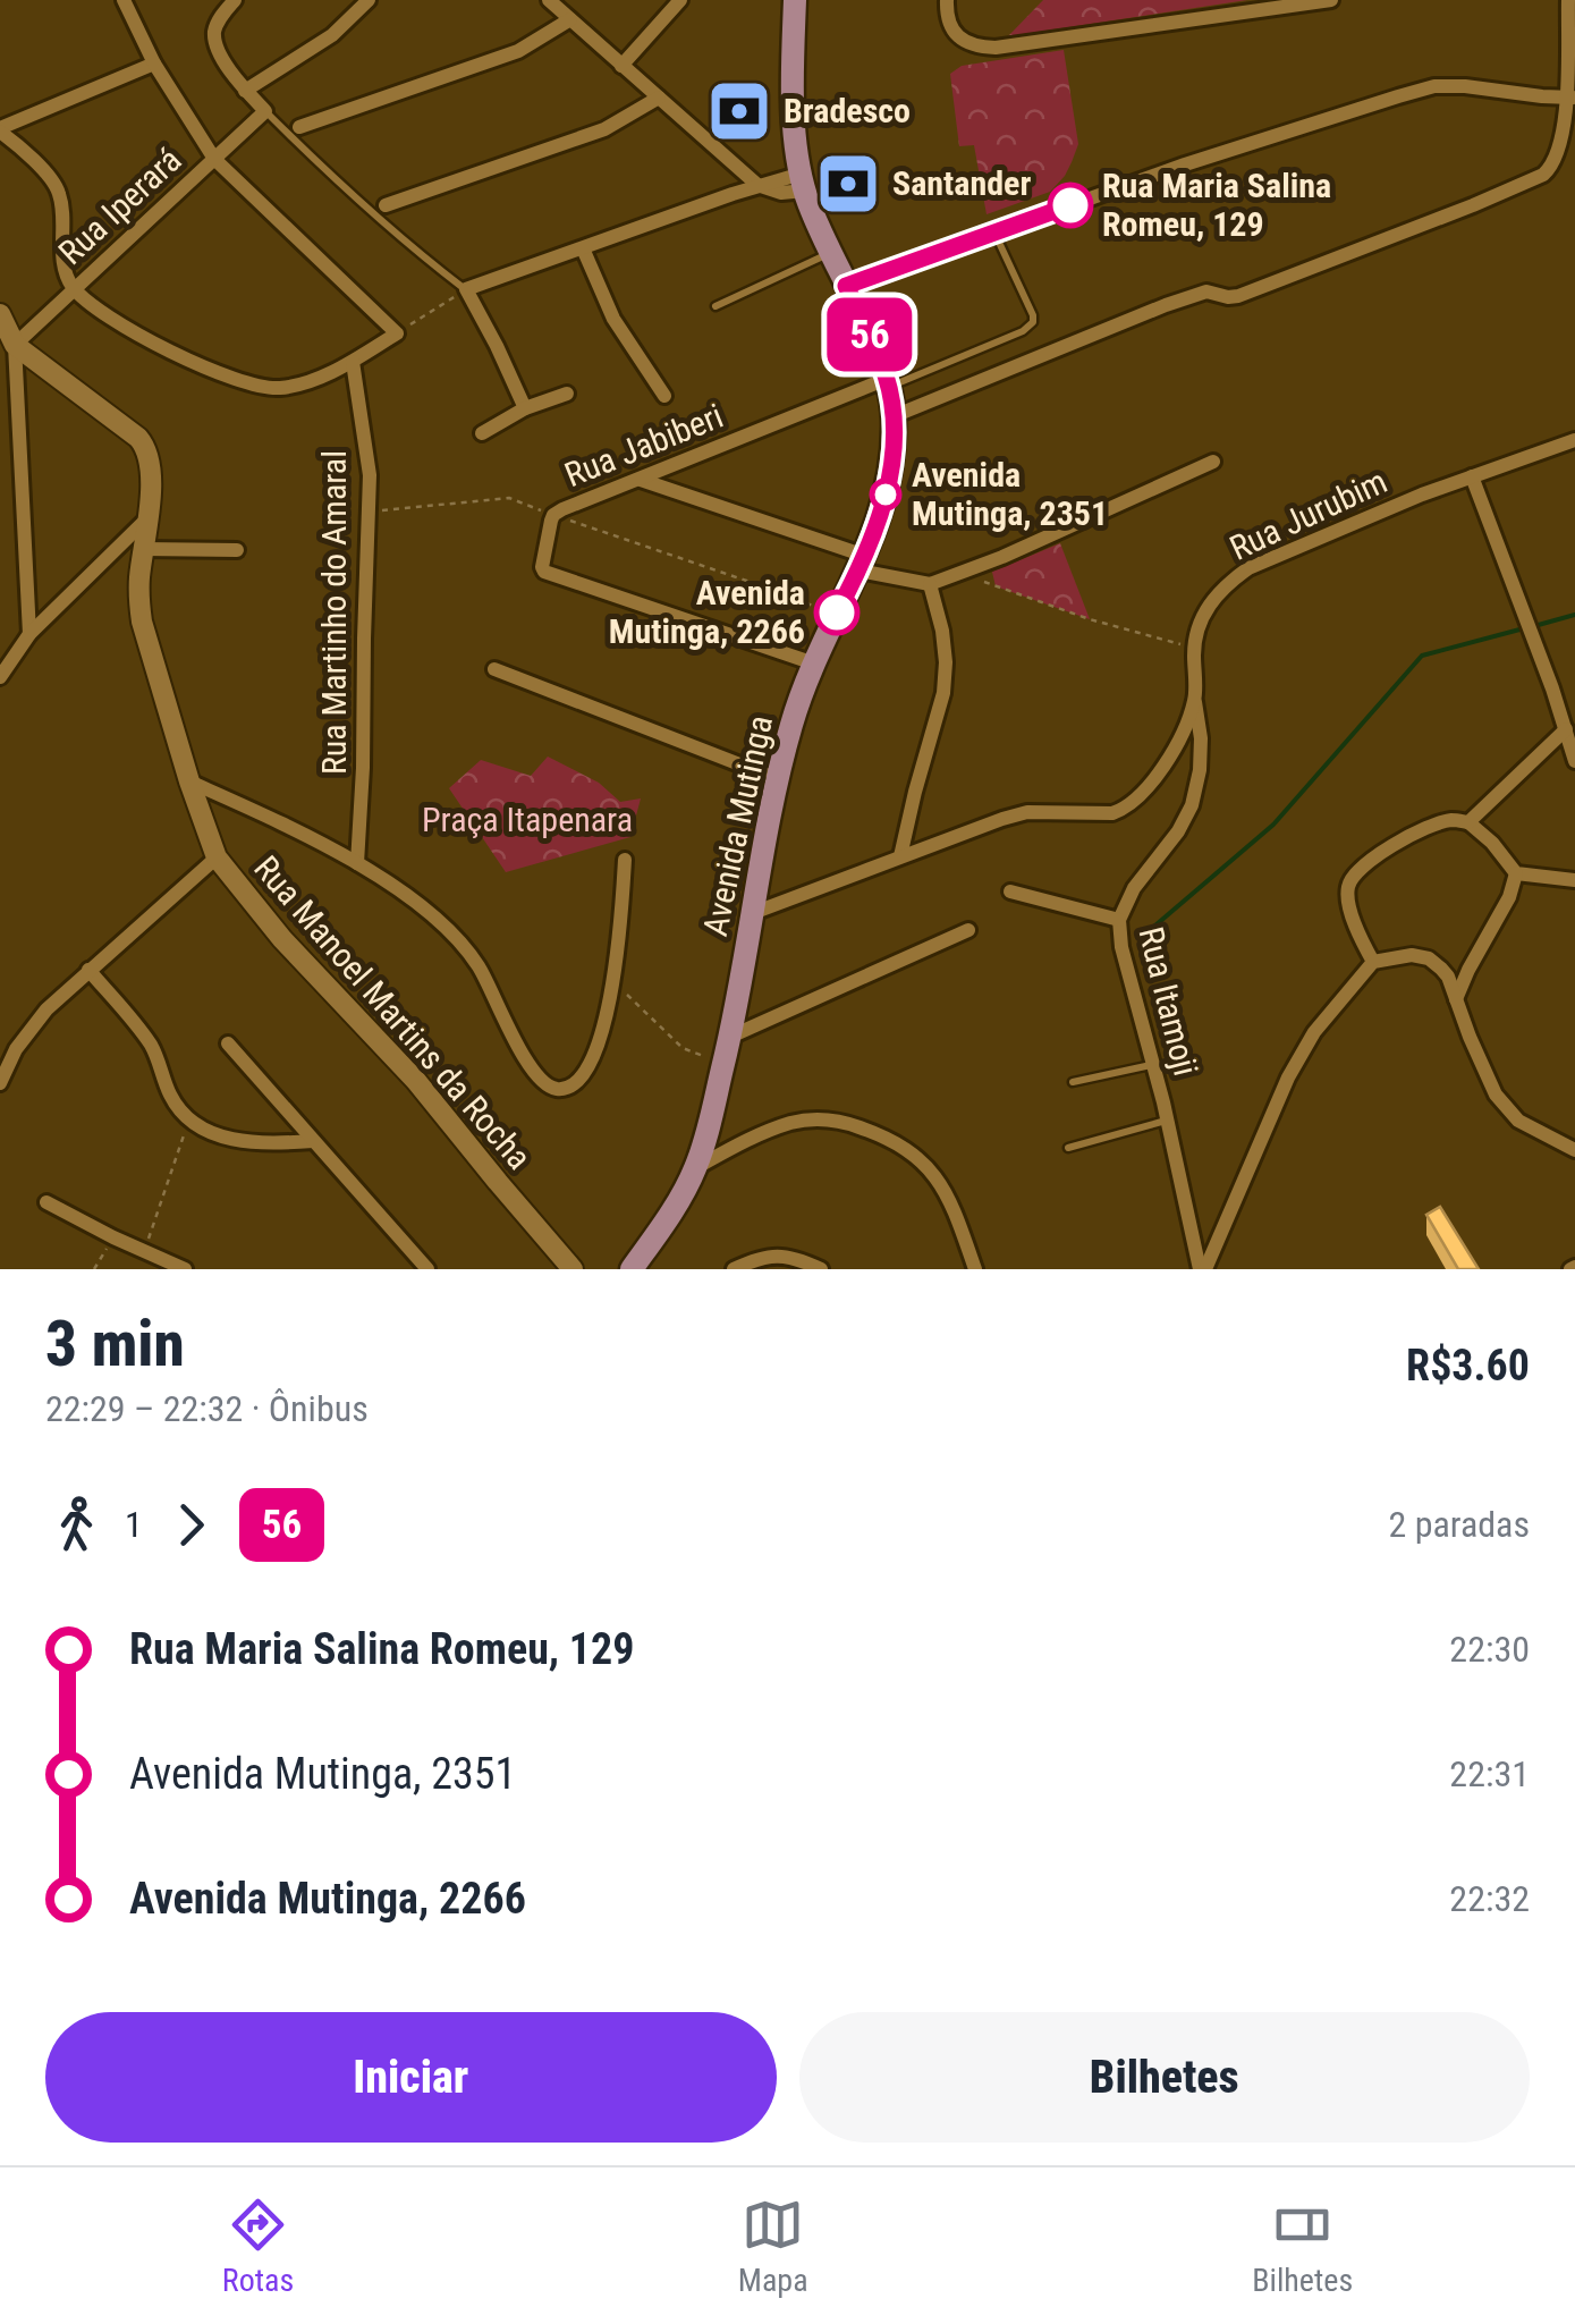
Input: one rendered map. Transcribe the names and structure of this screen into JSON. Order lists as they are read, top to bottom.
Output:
{
  "streets": {
    "main road": ["Avenida Mutinga", "Rua Manoel Martins da Rocha"],
    "street": [
      "Rua Iperará",
      "Rua Jabiberi",
      "Rua Jurubim",
      "Rua Martinho do Amaral",
      "Rua Itamoji"
    ]
  },
  "crossings": [
    ["Rua Iperará", "Rua Manoel Martins da Rocha"],
    ["Rua Jabiberi", "Avenida Mutinga"],
    ["Rua Jurubim", "Avenida Mutinga"],
    ["Rua Jurubim", "Rua Itamoji"]
  ],
  "parks": ["Praça Itapenara"],
  "places": {
    "bank": ["Bradesco", "Santander"],
    "other": ["Rua Maria Salina Romeu, 129", "Avenida Mutinga, 2351", "Avenida Mutinga, 2266"]
  },
  "lines": ["bus line 56"],
  "page": {
    "on_map": "56",
    "heading": ["3 min", "22:29 – 22:32 · Ônibus", "R$3.60"],
    "legs": ["1", "56", "2 paradas"],
    "list": [
      {
        "name": "Rua Maria Salina Romeu, 129",
        "value": "22:30"
      },
      {
        "name": "Avenida Mutinga, 2351",
        "value": "22:31"
      },
      {
        "name": "Avenida Mutinga, 2266",
        "value": "22:32"
      }
    ],
    "buttons": ["Iniciar", "Bilhetes"],
    "tabs": ["Rotas", "Mapa", "Bilhetes"]
  }
}
